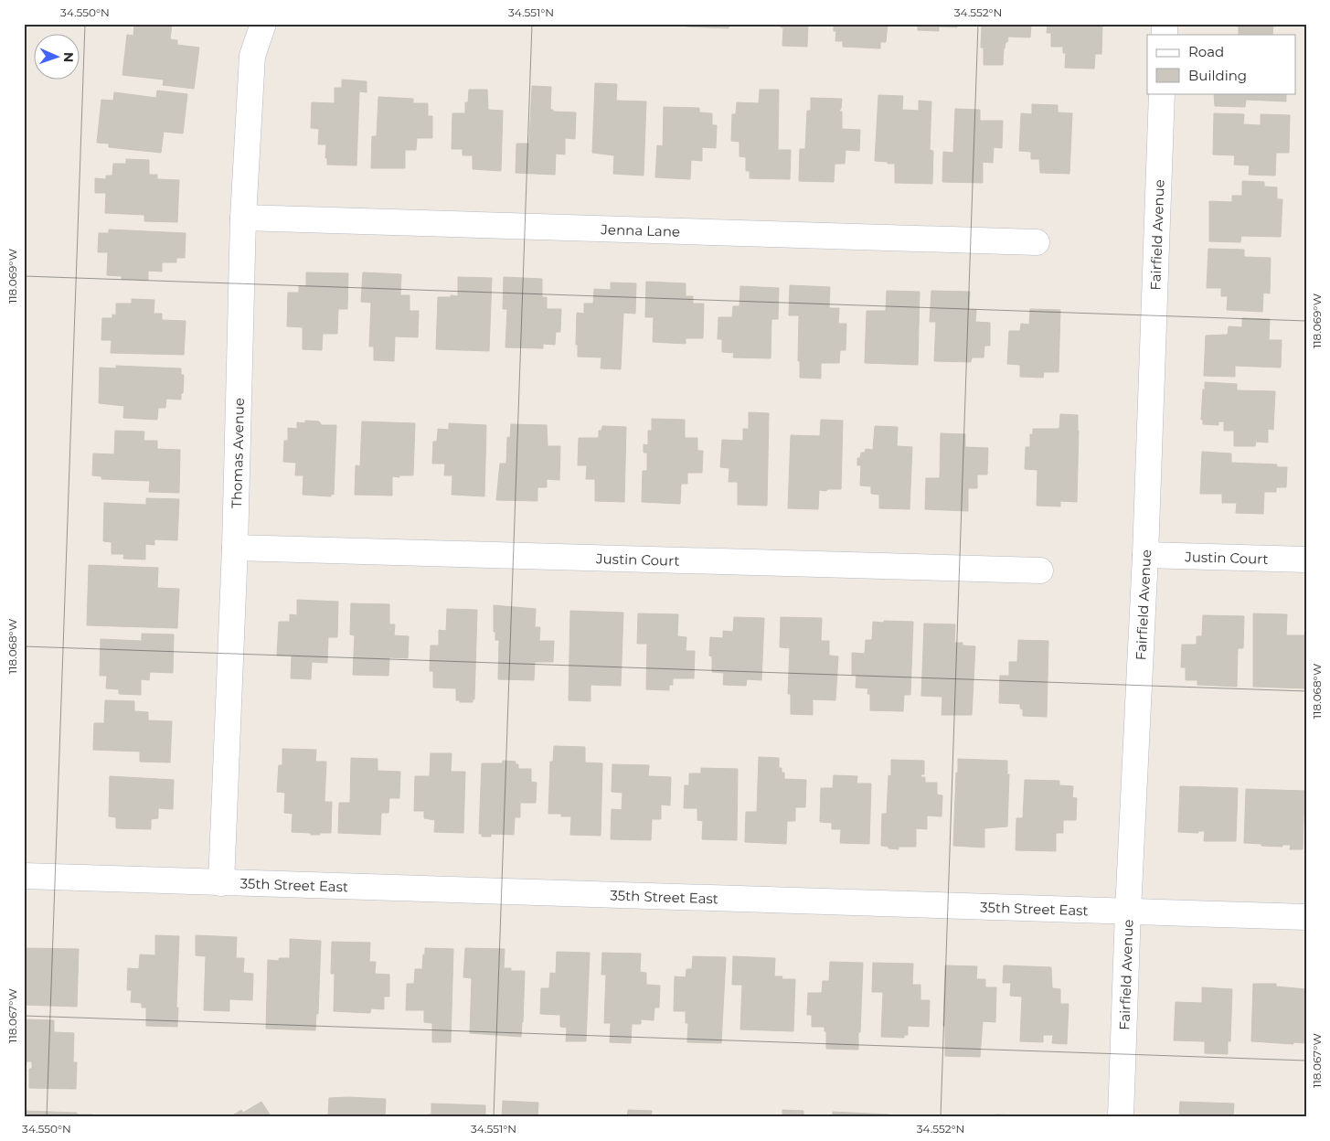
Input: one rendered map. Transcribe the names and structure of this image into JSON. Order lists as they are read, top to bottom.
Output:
{
  "streets": {
    "street": [
      "Jenna Lane",
      "Fairfield Avenue",
      "Thomas Avenue",
      "Justin Court",
      "35th Street East"
    ]
  },
  "crossings": [
    ["Jenna Lane", "Thomas Avenue"],
    ["Fairfield Avenue", "Justin Court"],
    ["Fairfield Avenue", "35th Street East"],
    ["Thomas Avenue", "Justin Court"],
    ["Thomas Avenue", "35th Street East"]
  ],
  "legend": ["Road", "Building"],
  "north": "right",
  "coordinates": [
    "34.550°N",
    "34.551°N",
    "34.552°N",
    "118.069°W",
    "118.068°W",
    "118.067°W"
  ]
}
